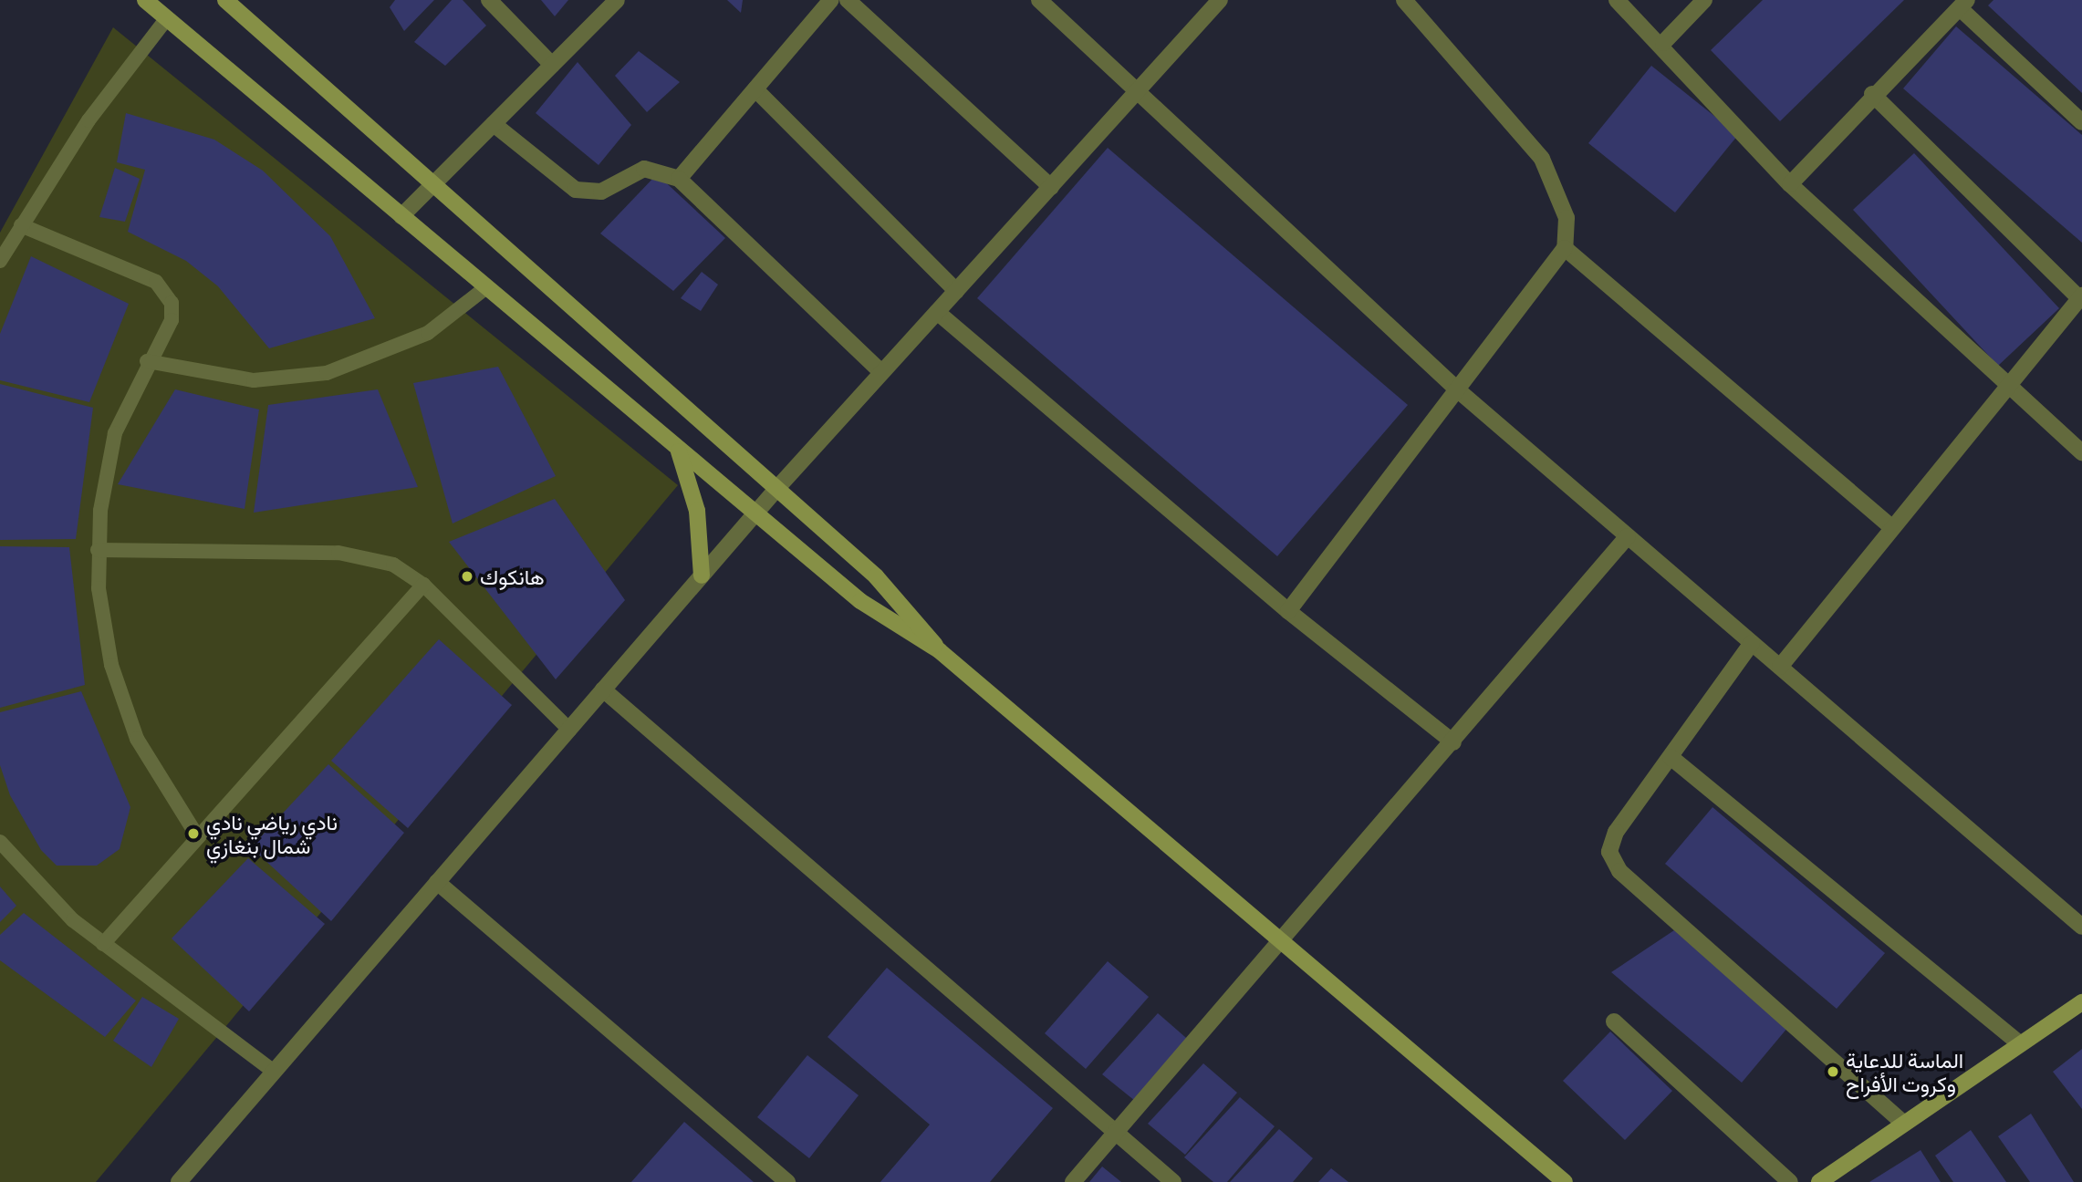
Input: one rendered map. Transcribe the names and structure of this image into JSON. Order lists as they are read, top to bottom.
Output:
{
  "places": ["هانكوك", "نادي رياضي نادي شمال بنغازي", "الماسة للدعاية وكروت الأفراح"]
}
